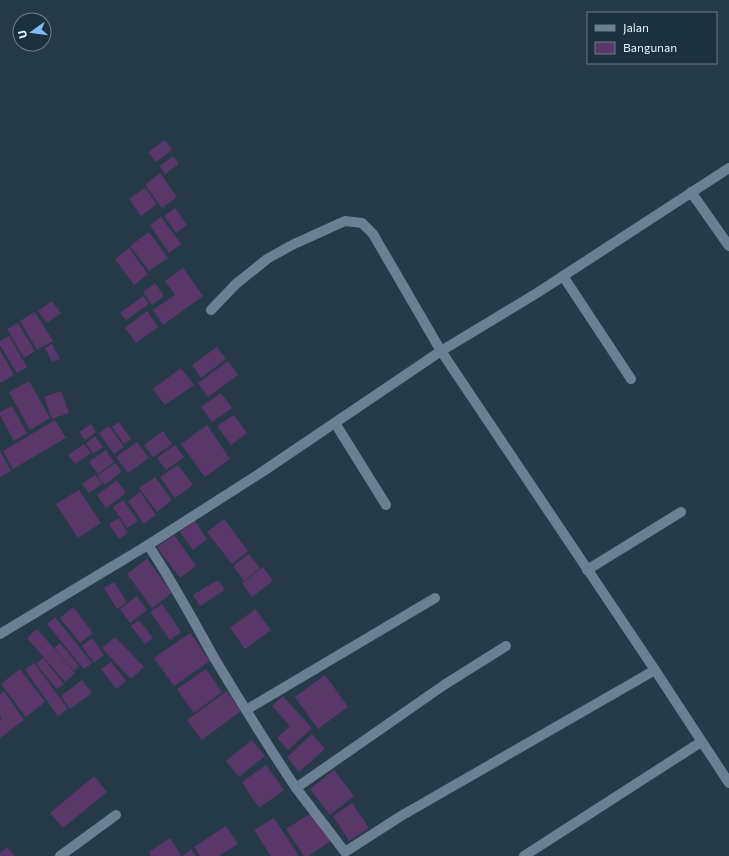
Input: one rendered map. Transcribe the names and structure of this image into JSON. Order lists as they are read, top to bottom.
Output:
{
  "legend": ["Jalan", "Bangunan"],
  "north": "left"
}
